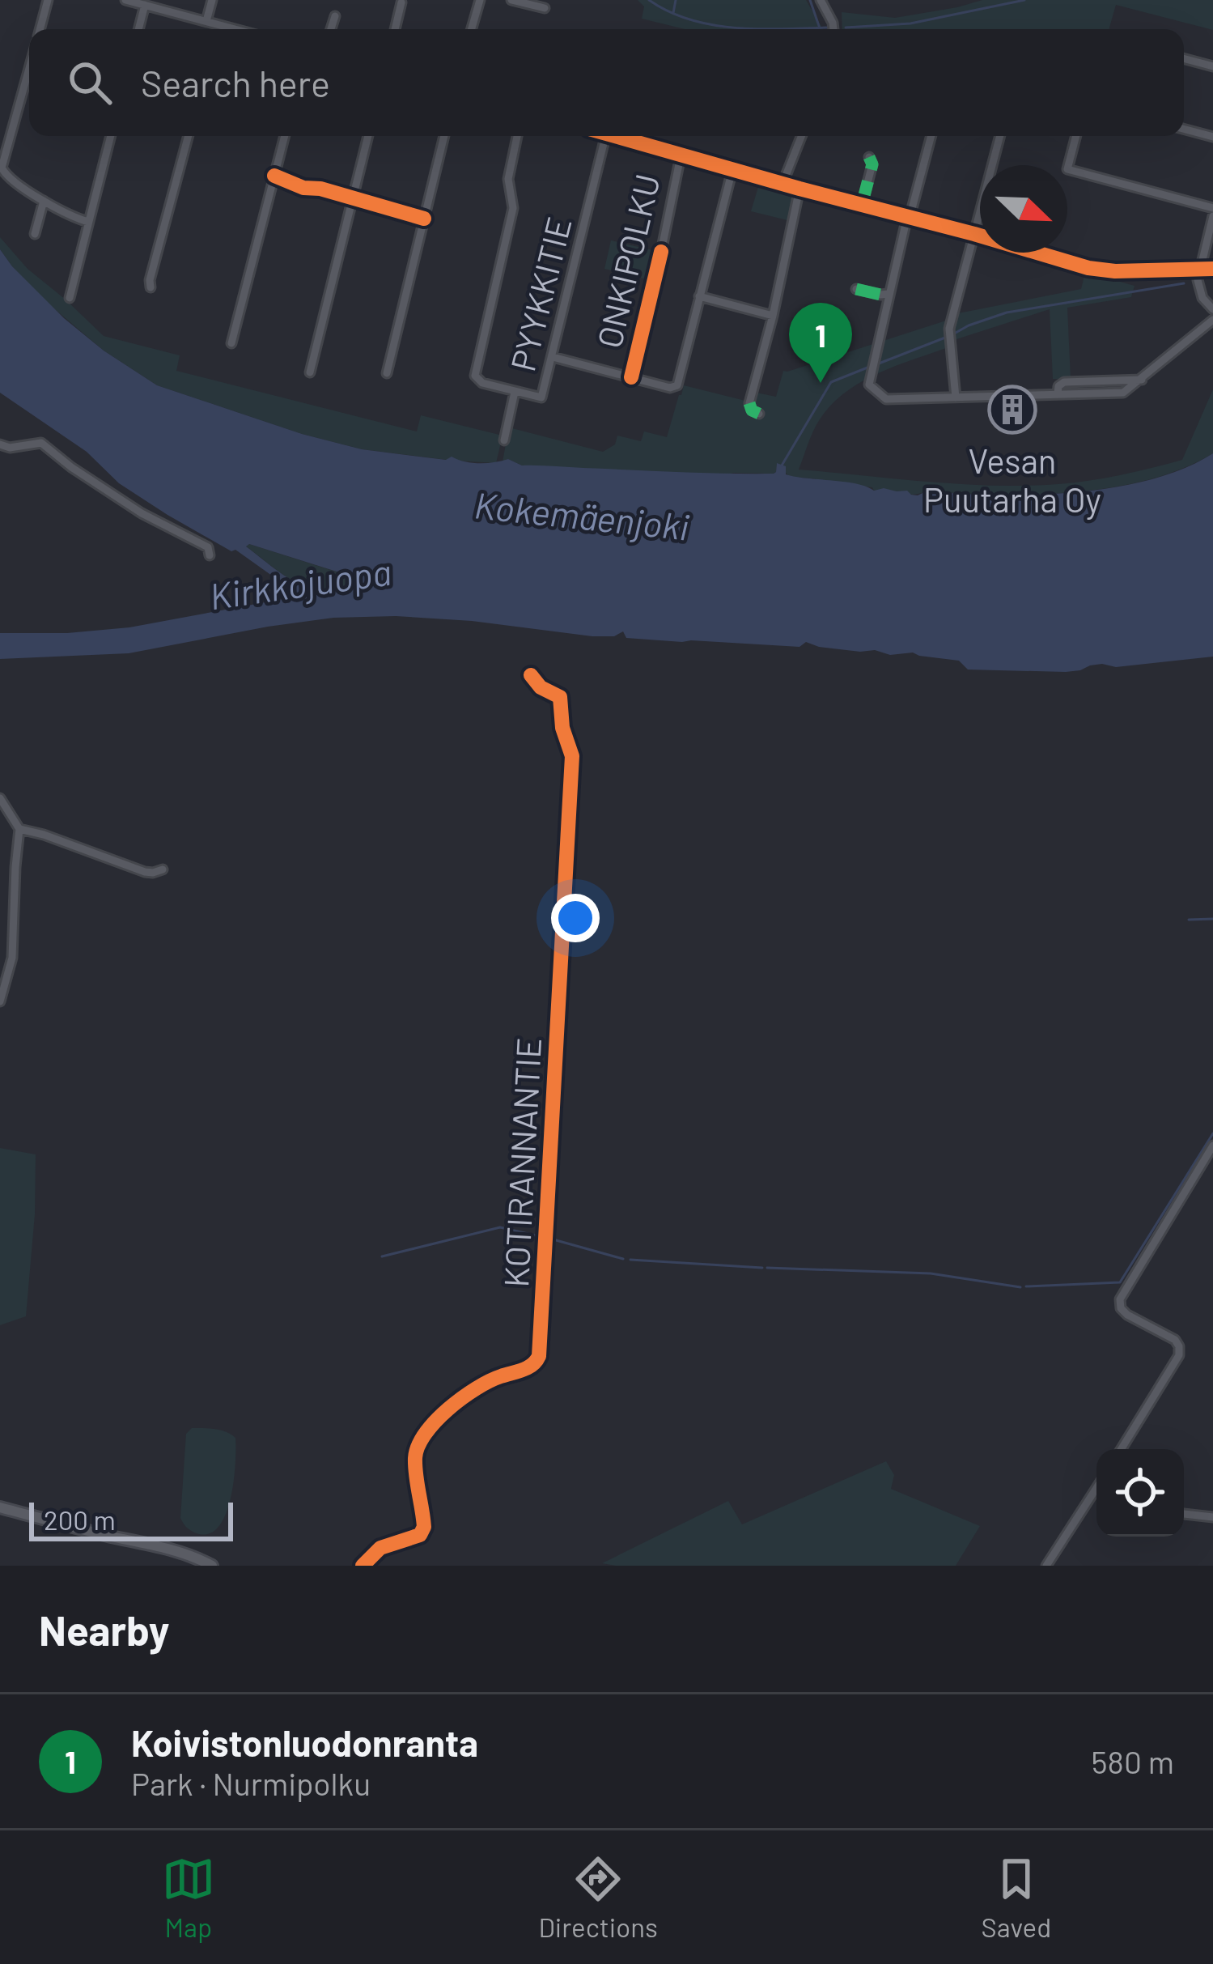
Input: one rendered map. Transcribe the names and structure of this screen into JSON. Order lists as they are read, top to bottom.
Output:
{
  "streets": {
    "street": ["ONKIPOLKU", "PYYKKITIE", "KOTIRANNANTIE"]
  },
  "water": ["Kokemäenjoki", "Kirkkojuopa"],
  "places": {
    "building": ["Vesan Puutarha Oy"]
  },
  "scale_bar": "200 m",
  "north": "bottom right",
  "page": {
    "search": "Search here",
    "pins": "1",
    "scale": "200 m",
    "heading": "Nearby",
    "list": [
      {
        "mark": "1",
        "name": "Koivistonluodonranta",
        "note": "Park · Nurmipolku",
        "value": "580 m"
      }
    ],
    "nav": ["Map", "Directions", "Saved"]
  }
}
